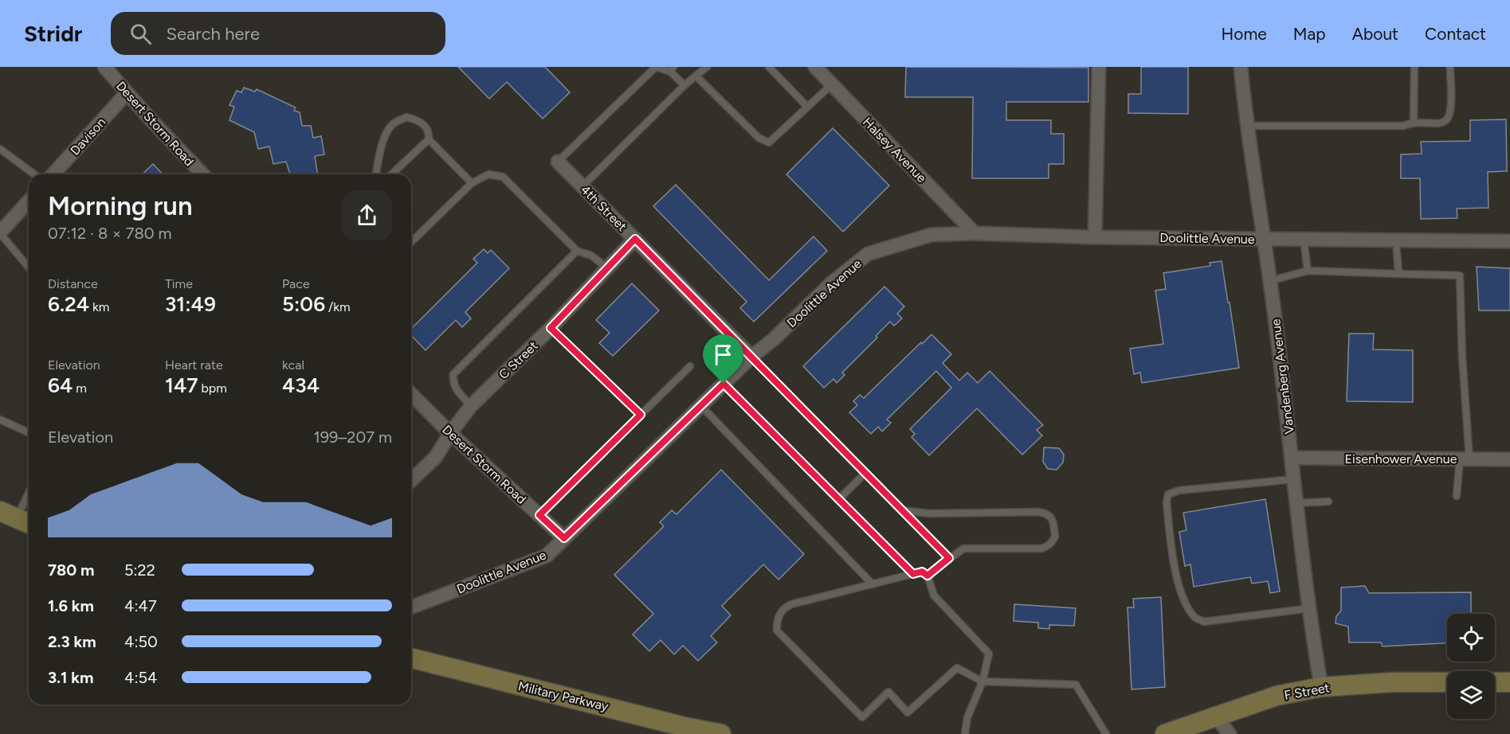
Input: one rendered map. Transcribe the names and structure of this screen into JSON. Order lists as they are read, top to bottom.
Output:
{
  "streets": {
    "street": [
      "Desert Storm Road",
      "Davison",
      "Halsey Avenue",
      "4th Street",
      "Doolittle Avenue",
      "C Street",
      "Vandenberg Avenue",
      "Eisenhower Avenue",
      "F Street",
      "Military Parkway"
    ]
  },
  "crossings": [
    ["Desert Storm Road", "Davison"],
    ["Desert Storm Road", "Doolittle Avenue"],
    ["Desert Storm Road", "C Street"],
    ["Halsey Avenue", "Doolittle Avenue"],
    ["4th Street", "Doolittle Avenue"],
    ["4th Street", "C Street"],
    ["Doolittle Avenue", "Vandenberg Avenue"],
    ["Vandenberg Avenue", "Eisenhower Avenue"],
    ["Vandenberg Avenue", "F Street"]
  ],
  "page": {
    "header": "Stridr",
    "search": "Search here",
    "nav": [
      "Home",
      "Map",
      "About",
      "Contact"
    ],
    "heading": ["Morning run", "07:12 · 8 × 780 m"],
    "stats": [
      ["Distance", "6.24 km"],
      ["Time", "31:49"],
      ["Pace", "5:06 /km"],
      ["Elevation", "64 m"],
      ["Heart rate", "147 bpm"],
      ["kcal", "434"]
    ],
    "chart": ["Elevation", "199–207 m"],
    "list": [
      {
        "name": "780 m",
        "note": "5:22"
      },
      {
        "name": "1.6 km",
        "note": "4:47"
      },
      {
        "name": "2.3 km",
        "note": "4:50"
      },
      {
        "name": "3.1 km",
        "note": "4:54"
      }
    ]
  }
}
